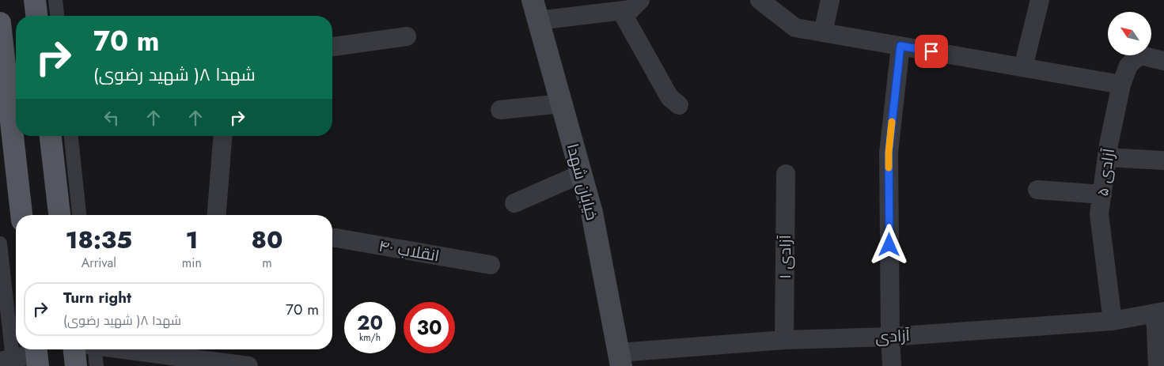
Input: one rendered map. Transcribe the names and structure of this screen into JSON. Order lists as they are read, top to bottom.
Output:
{
  "streets": {
    "main road": ["خیابان شهدا"],
    "street": [
      "آزادی ۵",
      "انقلاب ۴۰",
      "آزادی ۱",
      "آزادی"
    ]
  },
  "crossings": [
    ["آزادی ۵", "آزادی"],
    ["خیابان شهدا", "آزادی"],
    ["آزادی ۱", "آزادی"]
  ],
  "north": "top left",
  "page": {
    "turn": ["70 m", "شهدا ۸( شهید رضوی)"],
    "eta": [
      "18:35",
      "Arrival",
      "1",
      "min",
      "80",
      "m"
    ],
    "list": [
      {
        "name": "Turn right",
        "note": "شهدا ۸( شهید رضوی)",
        "value": "70 m"
      }
    ],
    "speed": "20 km/h",
    "limit": "30"
  }
}
